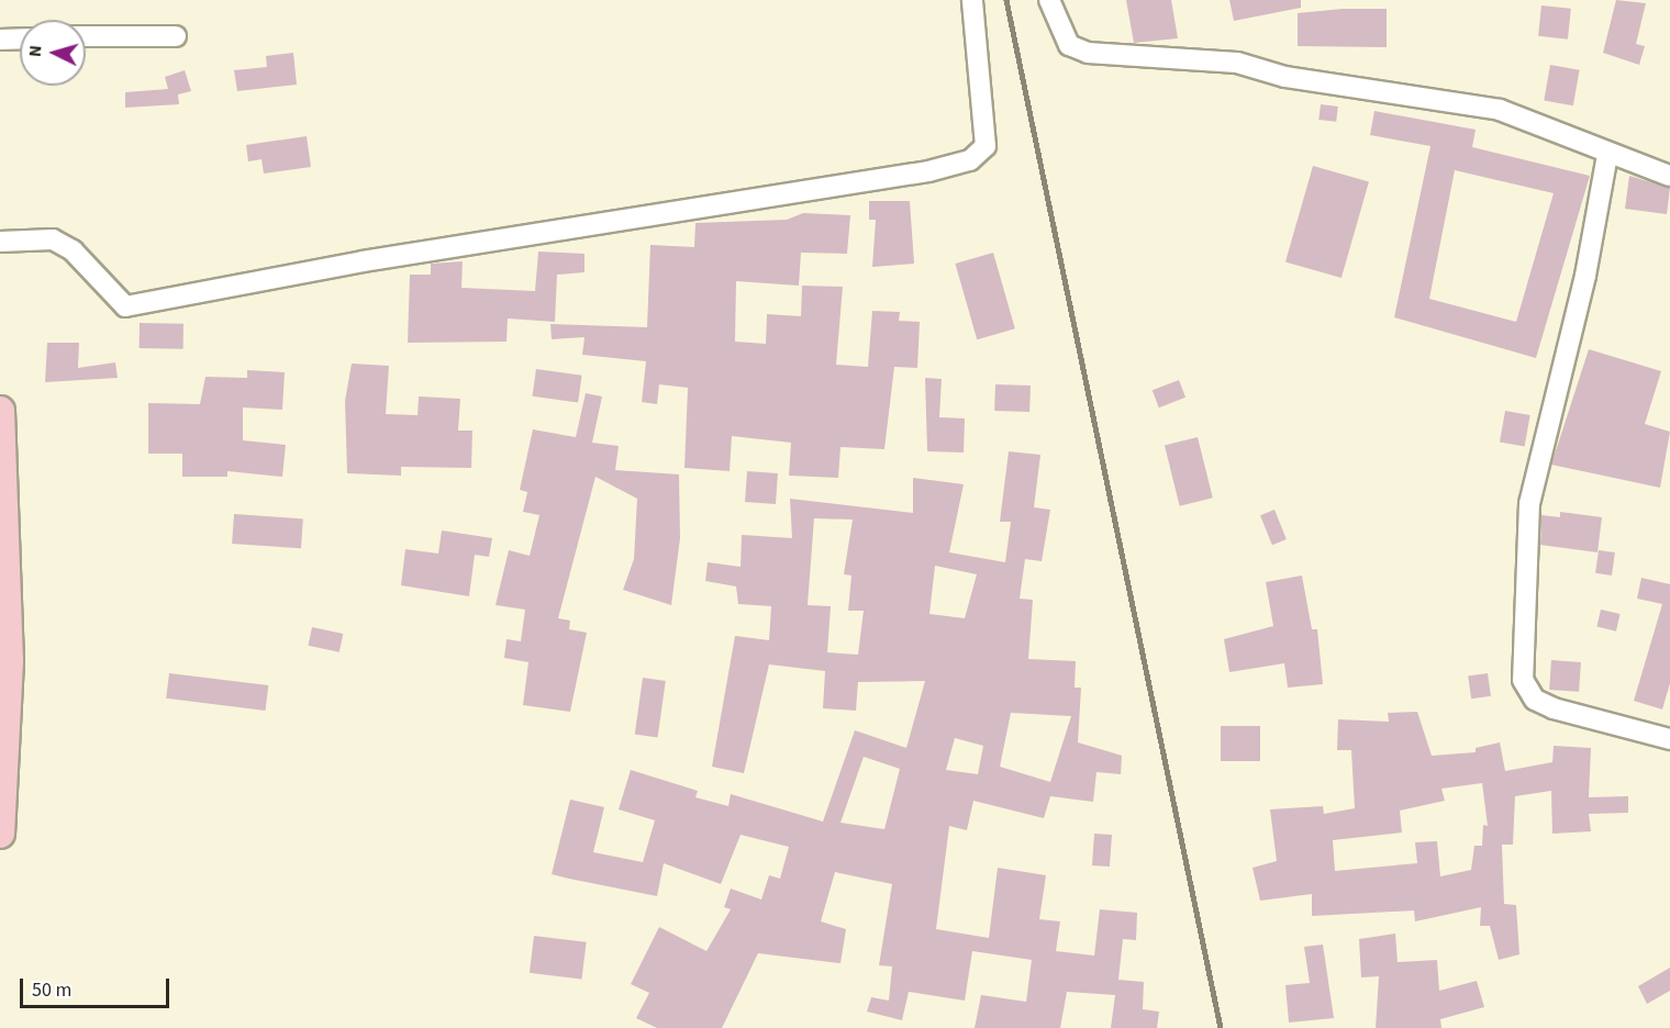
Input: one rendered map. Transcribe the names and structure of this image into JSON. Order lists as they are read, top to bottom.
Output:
{
  "scale_bar": "50 m",
  "north": "left"
}
